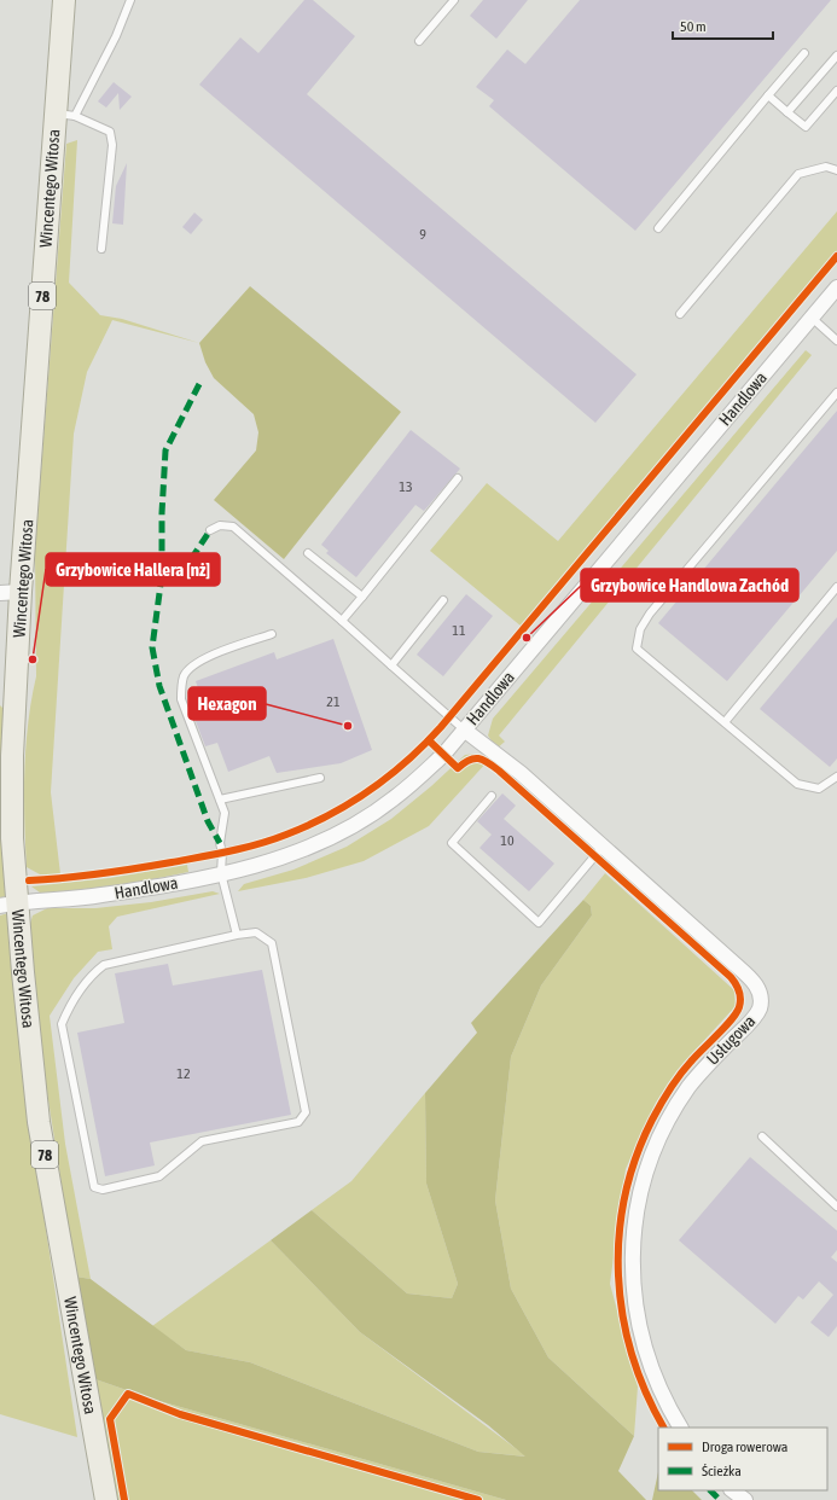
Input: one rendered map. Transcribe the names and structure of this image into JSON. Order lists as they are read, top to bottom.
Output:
{
  "streets": {
    "main road": ["Wincentego Witosa", "78"],
    "street": ["Handlowa", "Usługowa"]
  },
  "crossings": [
    ["Wincentego Witosa", "Handlowa"],
    ["Handlowa", "Usługowa"]
  ],
  "places": ["Grzybowice Handlowa Zachód", "Grzybowice Hallera [nż]", "Hexagon"],
  "house_numbers": [
    "9",
    "13",
    "11",
    "21",
    "10",
    "12"
  ],
  "legend": ["Droga rowerowa", "Ścieżka"],
  "scale_bar": "50 m"
}
